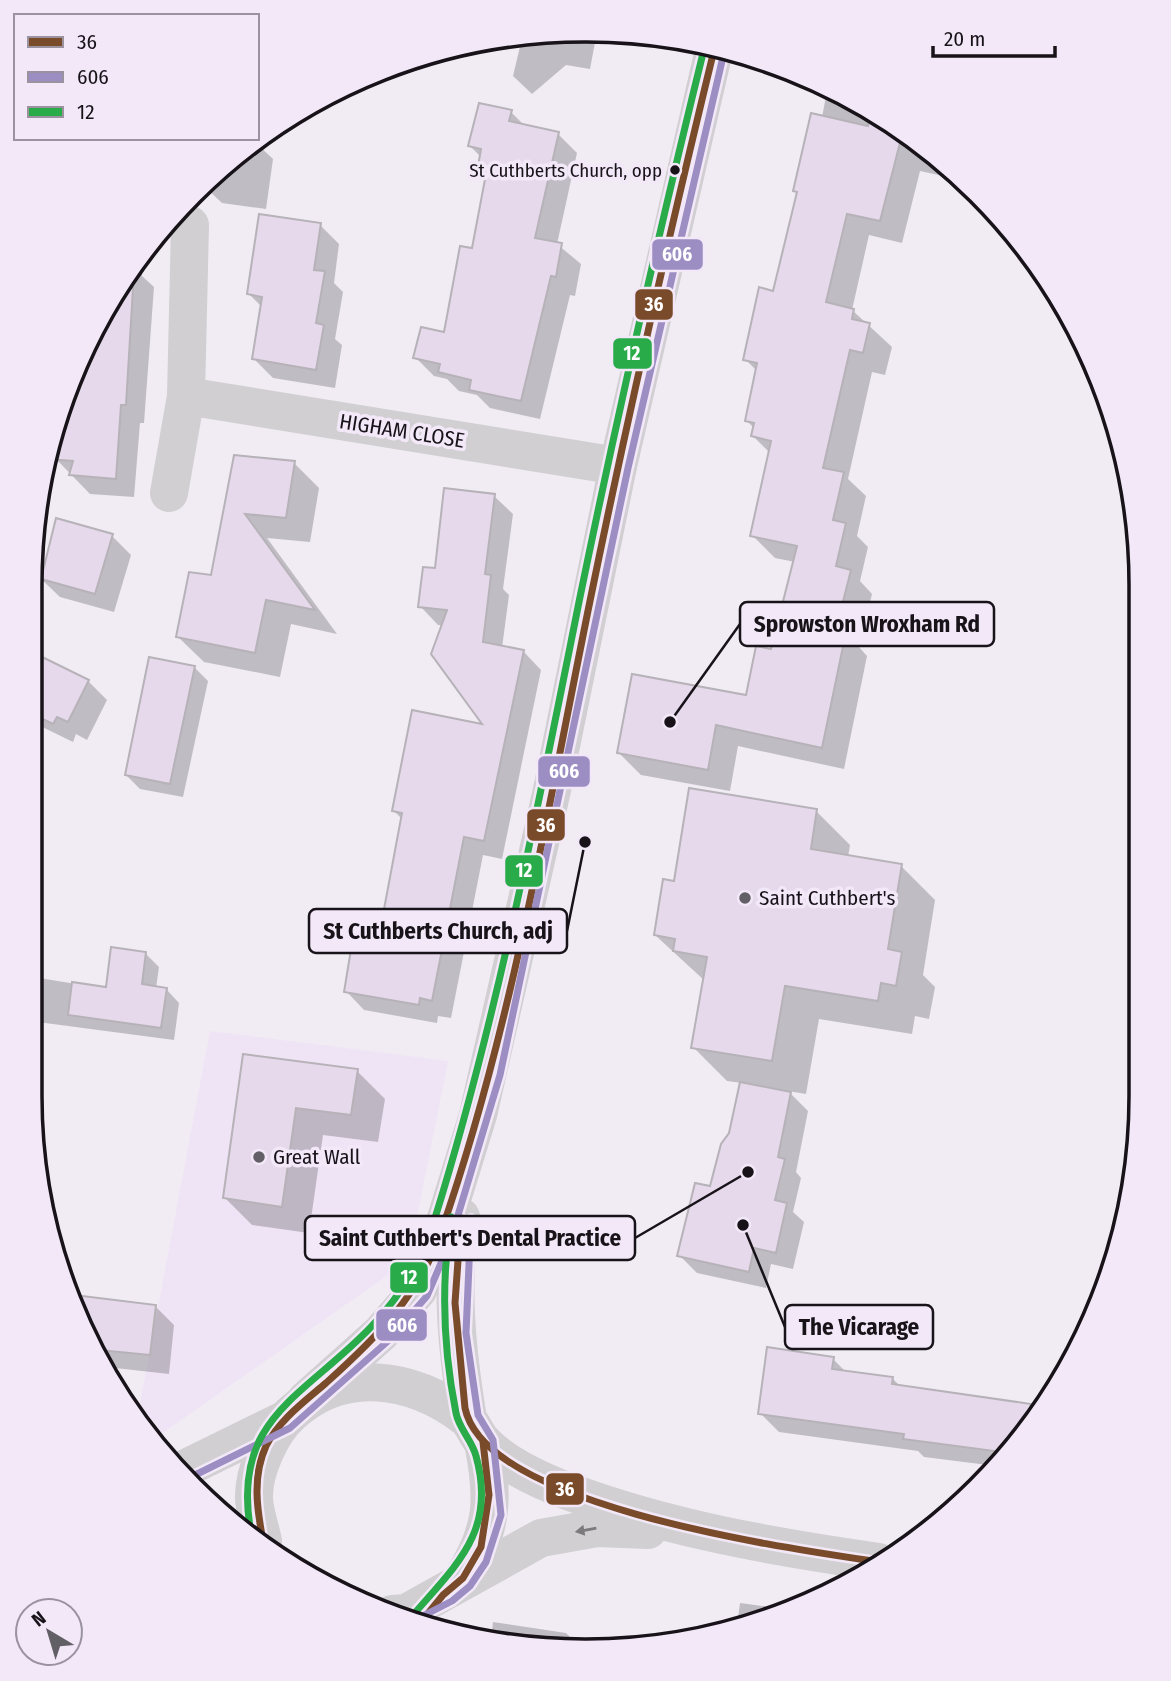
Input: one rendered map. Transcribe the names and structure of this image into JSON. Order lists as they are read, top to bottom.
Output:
{
  "streets": {
    "main road": ["HIGHAM CLOSE"]
  },
  "places": [
    "St Cuthberts Church, opp",
    "Sprowston Wroxham Rd",
    "St Cuthberts Church, adj",
    "Saint Cuthbert's",
    "Great Wall",
    "Saint Cuthbert's Dental Practice",
    "The Vicarage"
  ],
  "lines": ["transit line 12", "transit line 36", "transit line 606"],
  "legend": ["36", "606", "12"],
  "scale_bar": "20 m",
  "north": "top left"
}
